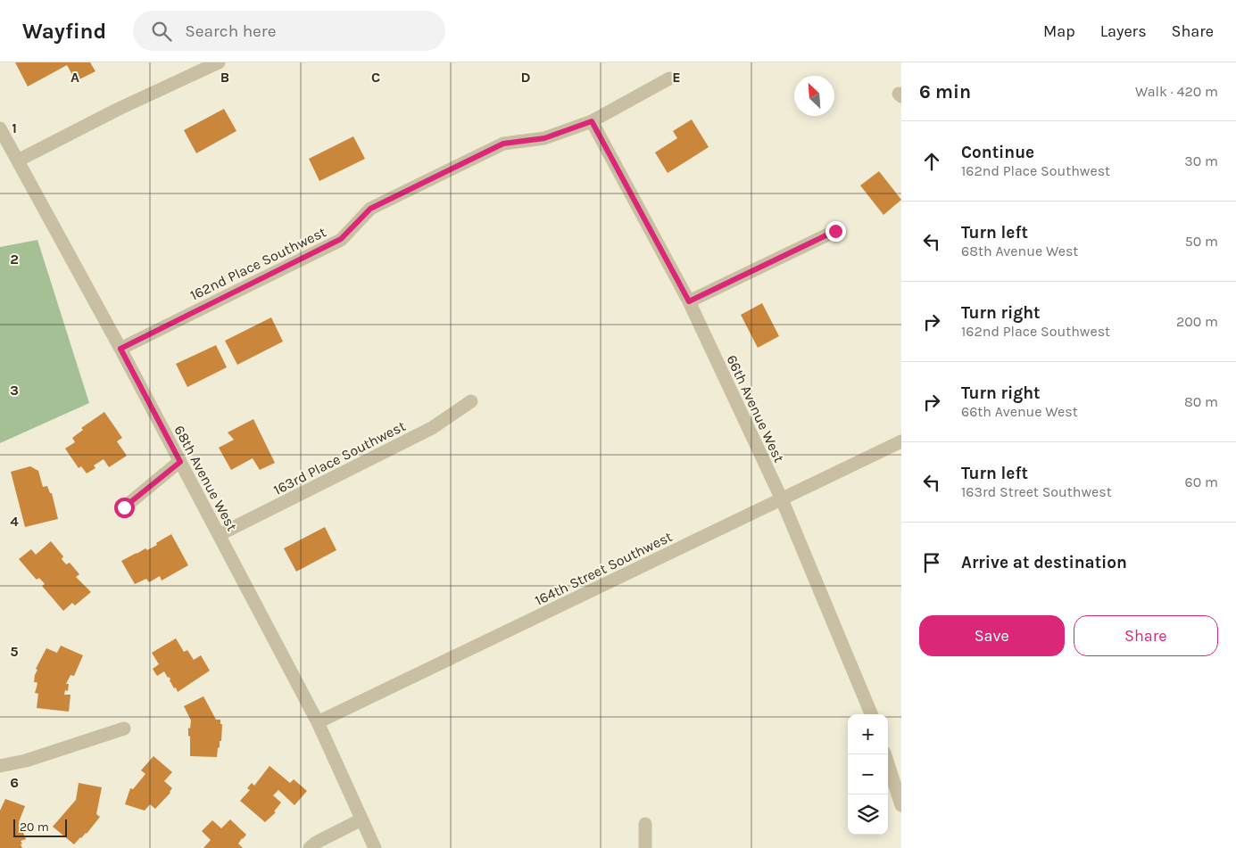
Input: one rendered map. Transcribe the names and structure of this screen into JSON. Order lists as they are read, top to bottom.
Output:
{
  "streets": {
    "street": [
      "162nd Place Southwest",
      "66th Avenue West",
      "163rd Place Southwest",
      "68th Avenue West",
      "164th Street Southwest"
    ]
  },
  "crossings": [
    ["162nd Place Southwest", "66th Avenue West"],
    ["162nd Place Southwest", "68th Avenue West"],
    ["66th Avenue West", "164th Street Southwest"],
    ["163rd Place Southwest", "68th Avenue West"],
    ["68th Avenue West", "164th Street Southwest"]
  ],
  "scale_bar": "20 m",
  "north": "top left",
  "page": {
    "header": "Wayfind",
    "search": "Search here",
    "nav": ["Map", "Layers", "Share"],
    "heading": ["6 min", "Walk · 420 m"],
    "list": [
      ["Continue", "162nd Place Southwest", "30 m"],
      ["Turn left", "68th Avenue West", "50 m"],
      ["Turn right", "162nd Place Southwest", "200 m"],
      ["Turn right", "66th Avenue West", "80 m"],
      ["Turn left", "163rd Street Southwest", "60 m"],
      "Arrive at destination"
    ],
    "buttons": ["Save", "Share"],
    "map_buttons": ["+", "−"],
    "scale": "20 m"
  },
  "grid": {
    "columns": [
      "A",
      "B",
      "C",
      "D",
      "E"
    ],
    "rows": [
      "1",
      "2",
      "3",
      "4",
      "5",
      "6"
    ]
  }
}
